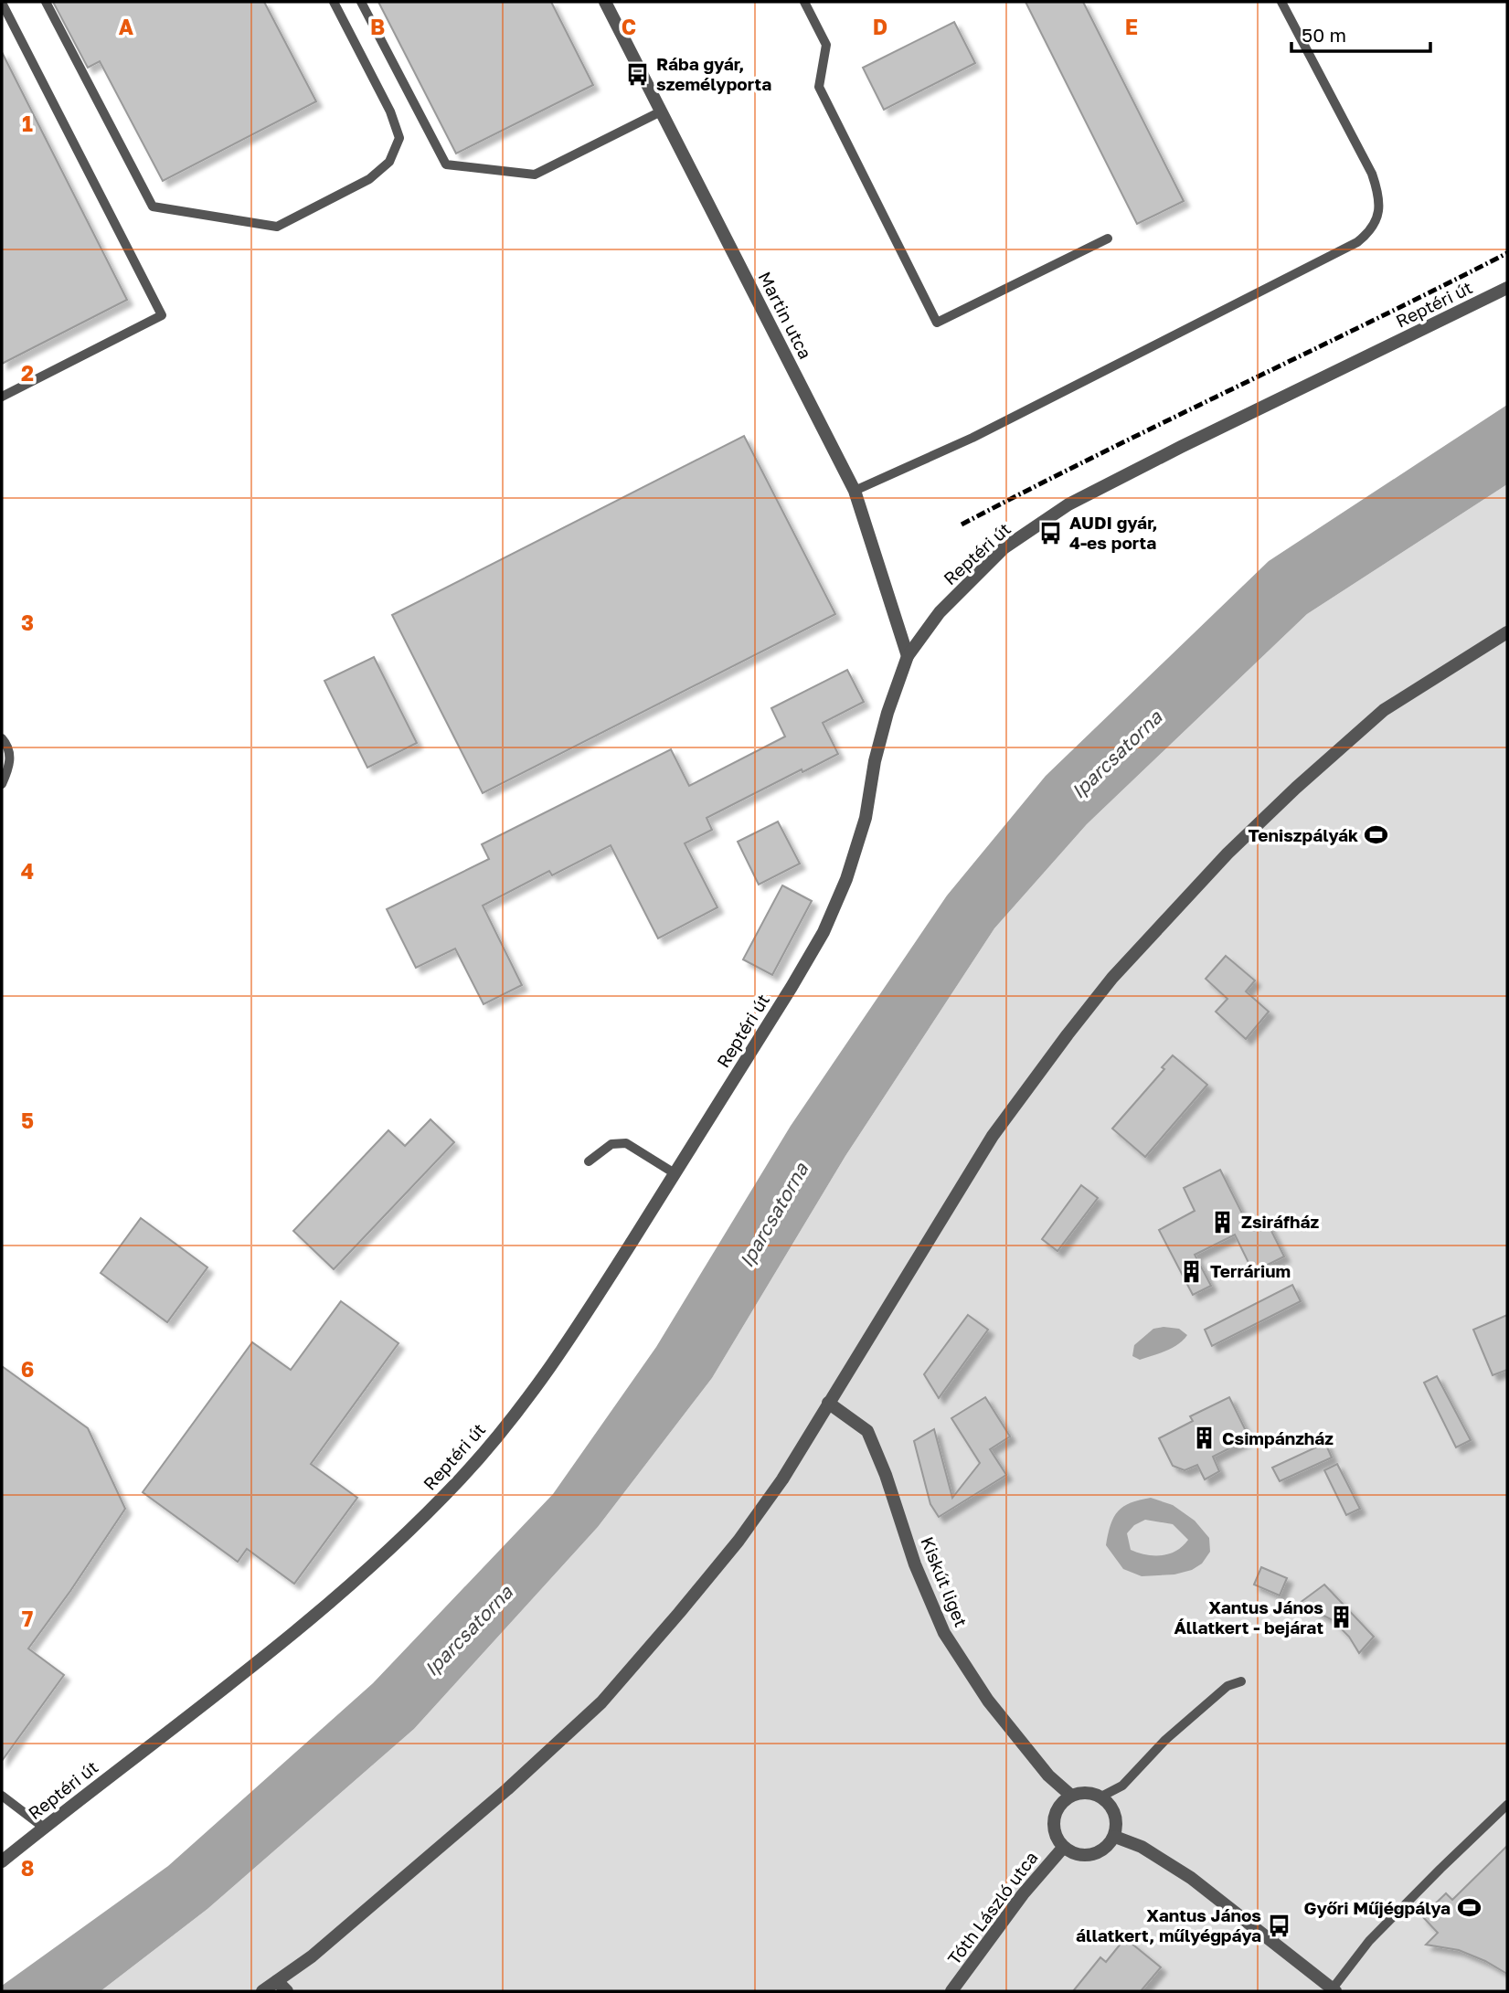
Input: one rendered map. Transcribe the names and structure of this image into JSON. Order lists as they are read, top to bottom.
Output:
{
  "streets": {
    "street": [
      "Reptéri út",
      "Martin utca",
      "Kiskút liget",
      "Tóth László utca"
    ]
  },
  "crossings": [
    ["Reptéri út", "Martin utca"],
    ["Kiskút liget", "Tóth László utca"]
  ],
  "water": ["Iparcsatorna"],
  "places": {
    "bus stop": ["Rába gyár, személyporta", "AUDI gyár, 4-es porta", "Xantus János állatkert, műlyégpáya"],
    "sports": ["Teniszpályák", "Győri Műjégpálya"],
    "building": [
      "Zsiráfház",
      "Terrárium",
      "Csimpánzház",
      "Xantus János Állatkert - bejárat"
    ]
  },
  "scale_bar": "50 m",
  "grid": {
    "columns": [
      "A",
      "B",
      "C",
      "D",
      "E"
    ],
    "rows": [
      "1",
      "2",
      "3",
      "4",
      "5",
      "6",
      "7",
      "8"
    ]
  }
}
